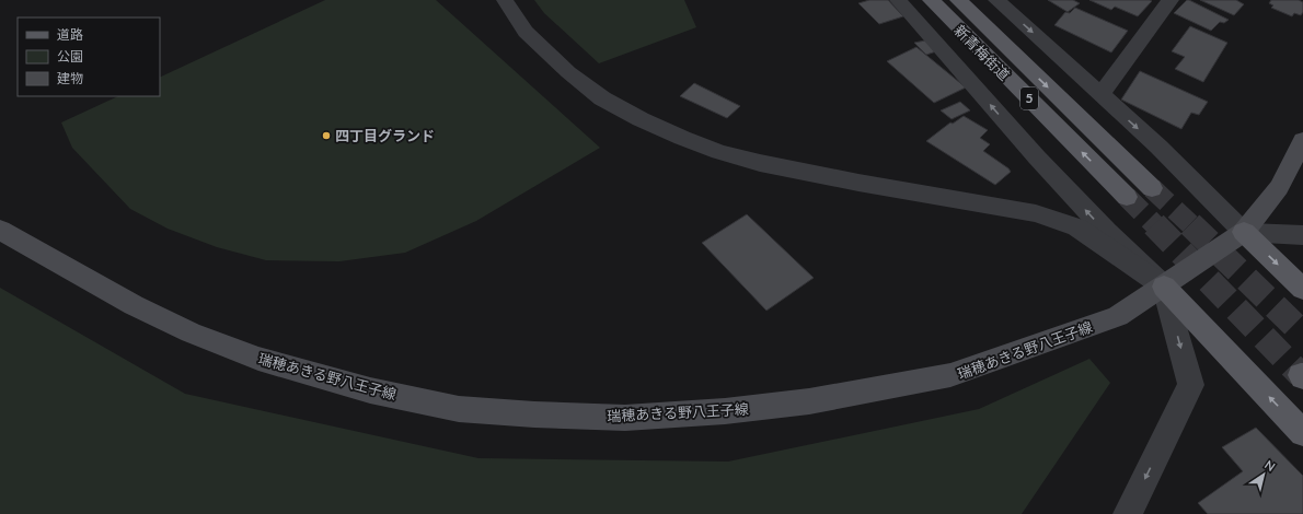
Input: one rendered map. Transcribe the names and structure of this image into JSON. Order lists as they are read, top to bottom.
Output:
{
  "streets": {
    "main road": ["新青梅街道", "5", "瑞穂あきる野八王子線"]
  },
  "places": ["四丁目グランド"],
  "legend": ["道路", "公園", "建物"],
  "north": "top right"
}
